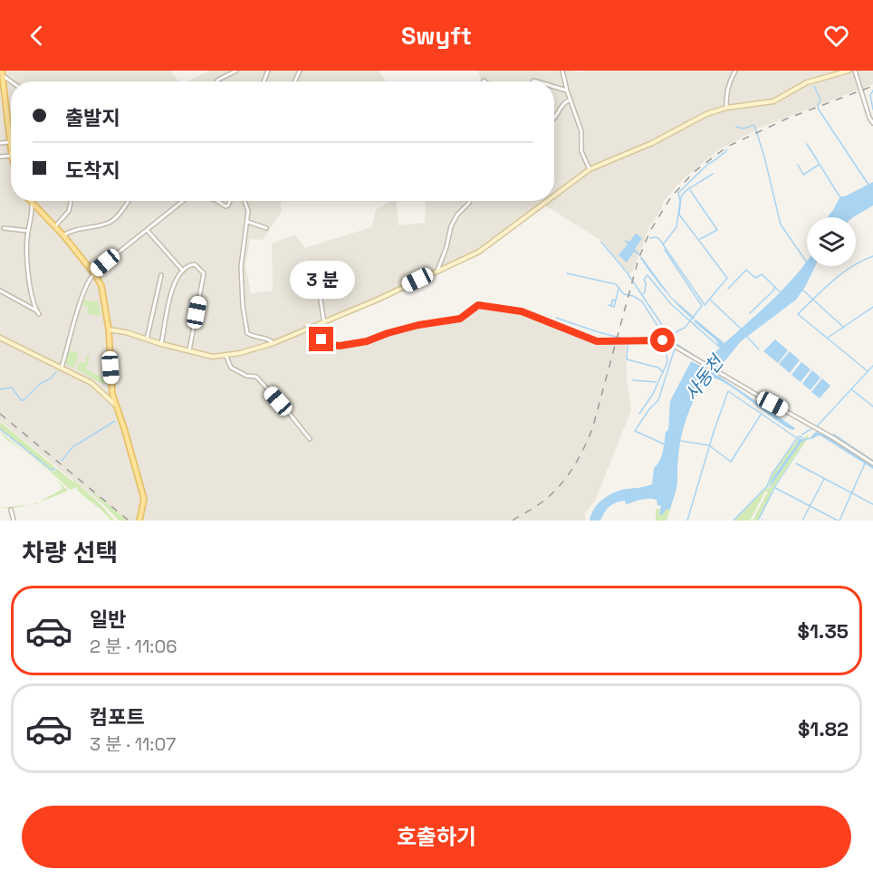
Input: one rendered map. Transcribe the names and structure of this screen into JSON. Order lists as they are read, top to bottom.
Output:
{
  "water": ["사동천"],
  "page": {
    "header": "Swyft",
    "banner": ["출발지", "도착지"],
    "bubble": "3 분",
    "heading": "차량 선택",
    "list": [
      {
        "name": "일반",
        "note": "2 분 · 11:06",
        "value": "$1.35"
      },
      {
        "name": "컴포트",
        "note": "3 분 · 11:07",
        "value": "$1.82"
      }
    ],
    "buttons": "호출하기"
  }
}
